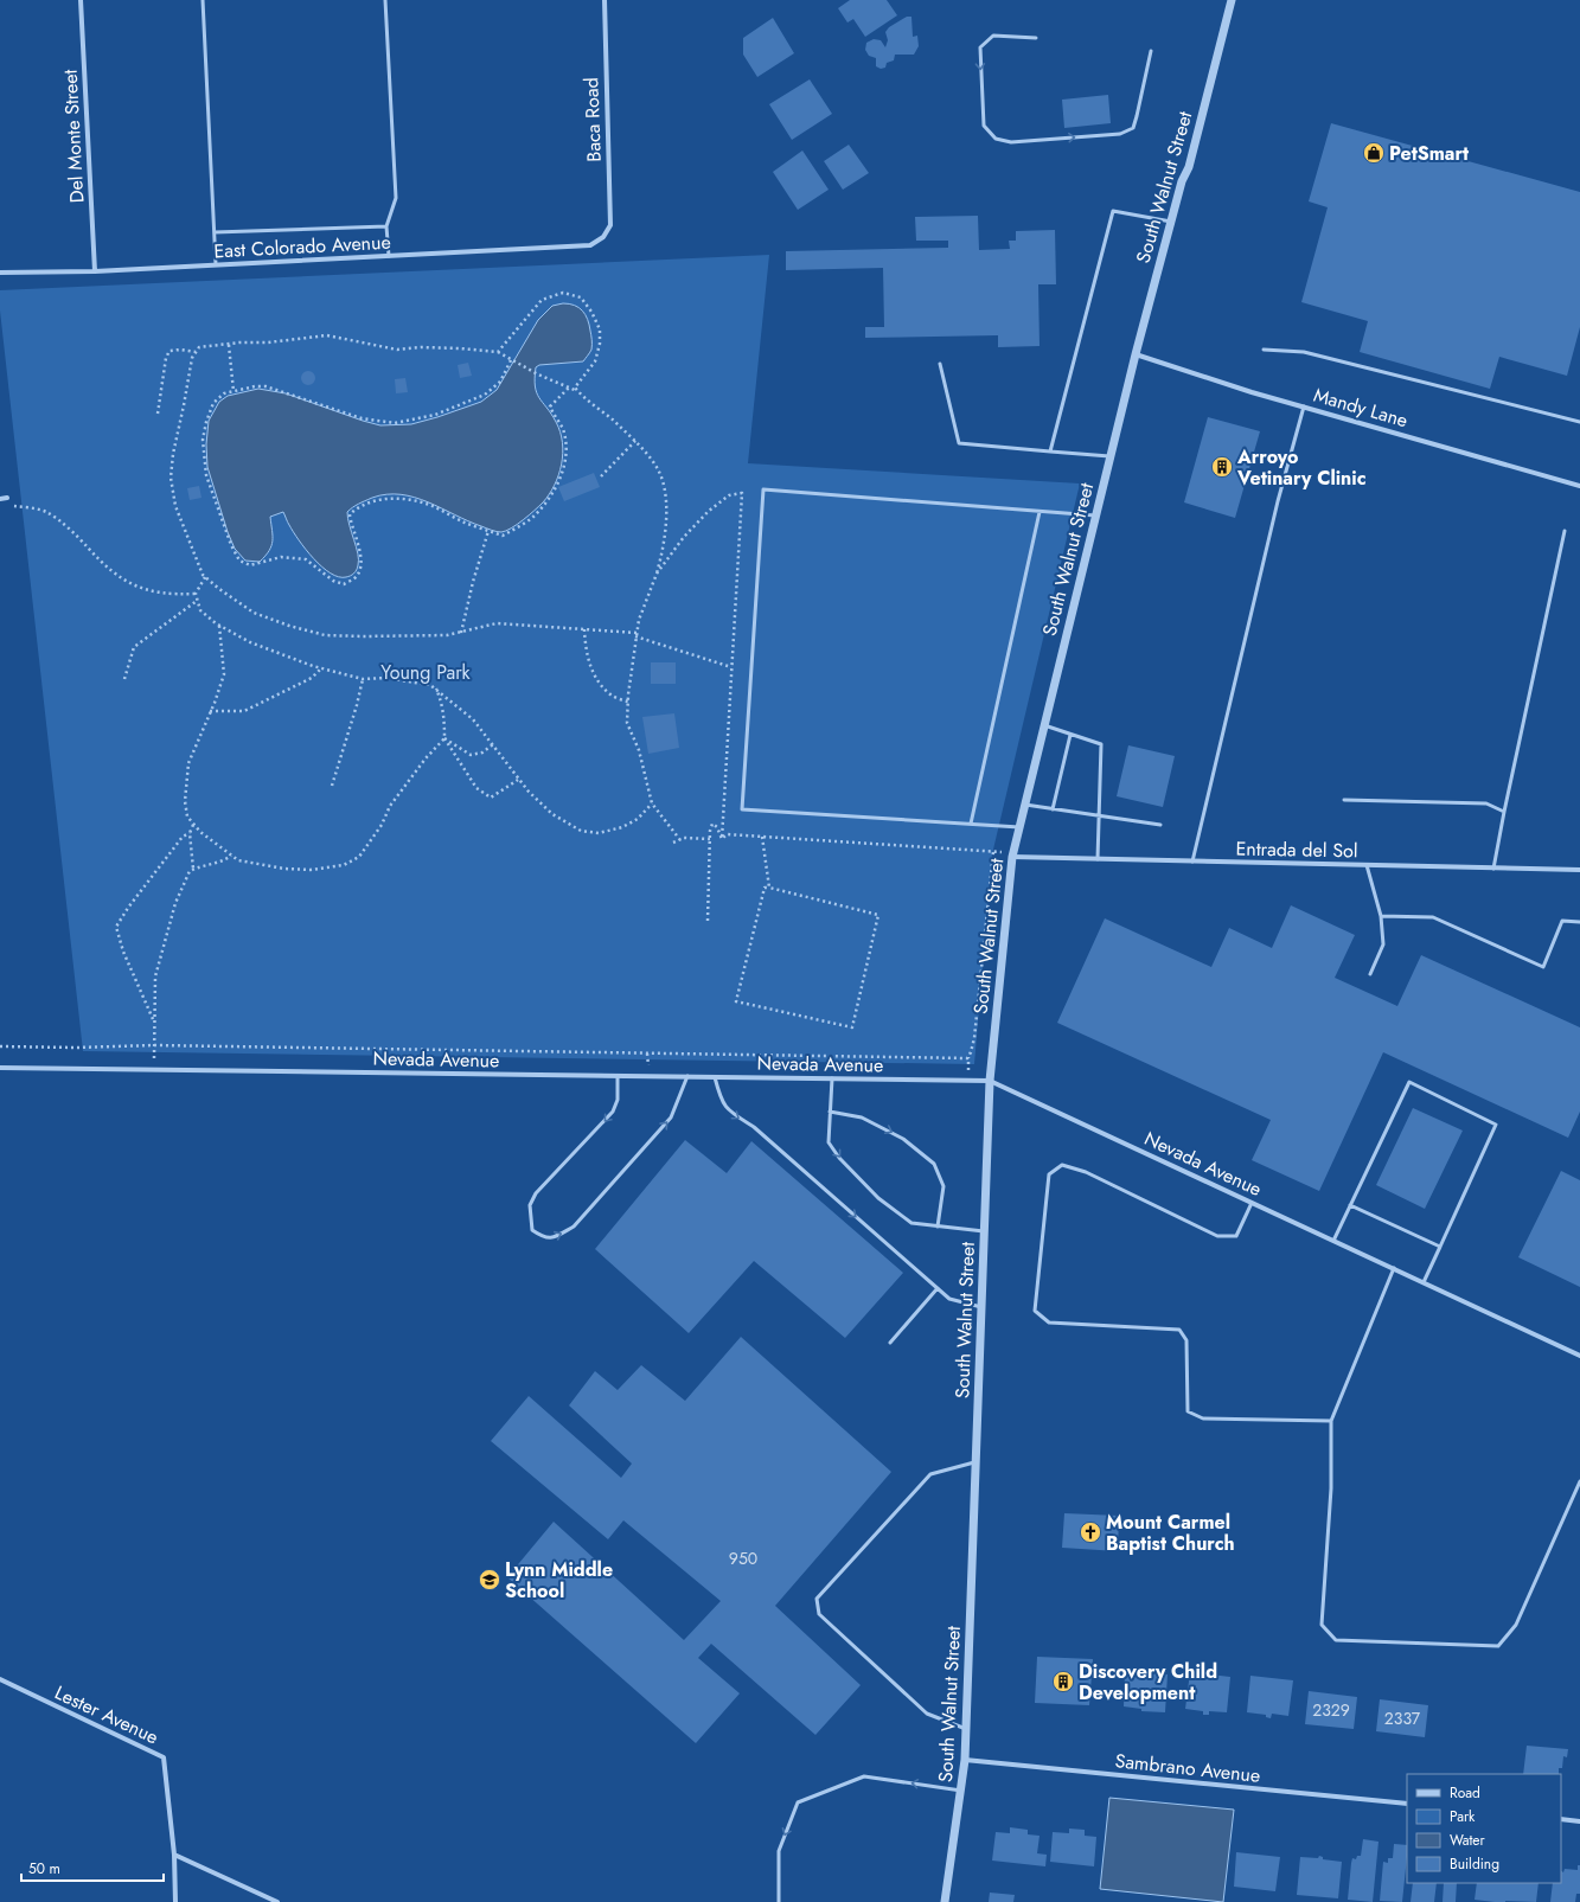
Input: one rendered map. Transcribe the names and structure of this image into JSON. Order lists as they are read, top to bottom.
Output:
{
  "streets": {
    "street": [
      "Baca Road",
      "Del Monte Street",
      "South Walnut Street",
      "East Colorado Avenue",
      "Mandy Lane",
      "Entrada del Sol",
      "Nevada Avenue",
      "Lester Avenue",
      "Sambrano Avenue"
    ]
  },
  "crossings": [
    ["Baca Road", "East Colorado Avenue"],
    ["Del Monte Street", "East Colorado Avenue"],
    ["South Walnut Street", "Mandy Lane"],
    ["South Walnut Street", "Entrada del Sol"],
    ["South Walnut Street", "Nevada Avenue"],
    ["South Walnut Street", "Sambrano Avenue"]
  ],
  "parks": ["Young Park"],
  "places": {
    "shop": ["PetSmart"],
    "building": ["Arroyo Vetinary Clinic", "Discovery Child Development"],
    "church": ["Mount Carmel Baptist Church"],
    "school or university": ["Lynn Middle School"]
  },
  "house_numbers": ["950", "2329", "2337"],
  "legend": [
    "Road",
    "Park",
    "Water",
    "Building"
  ],
  "scale_bar": "50 m"
}
